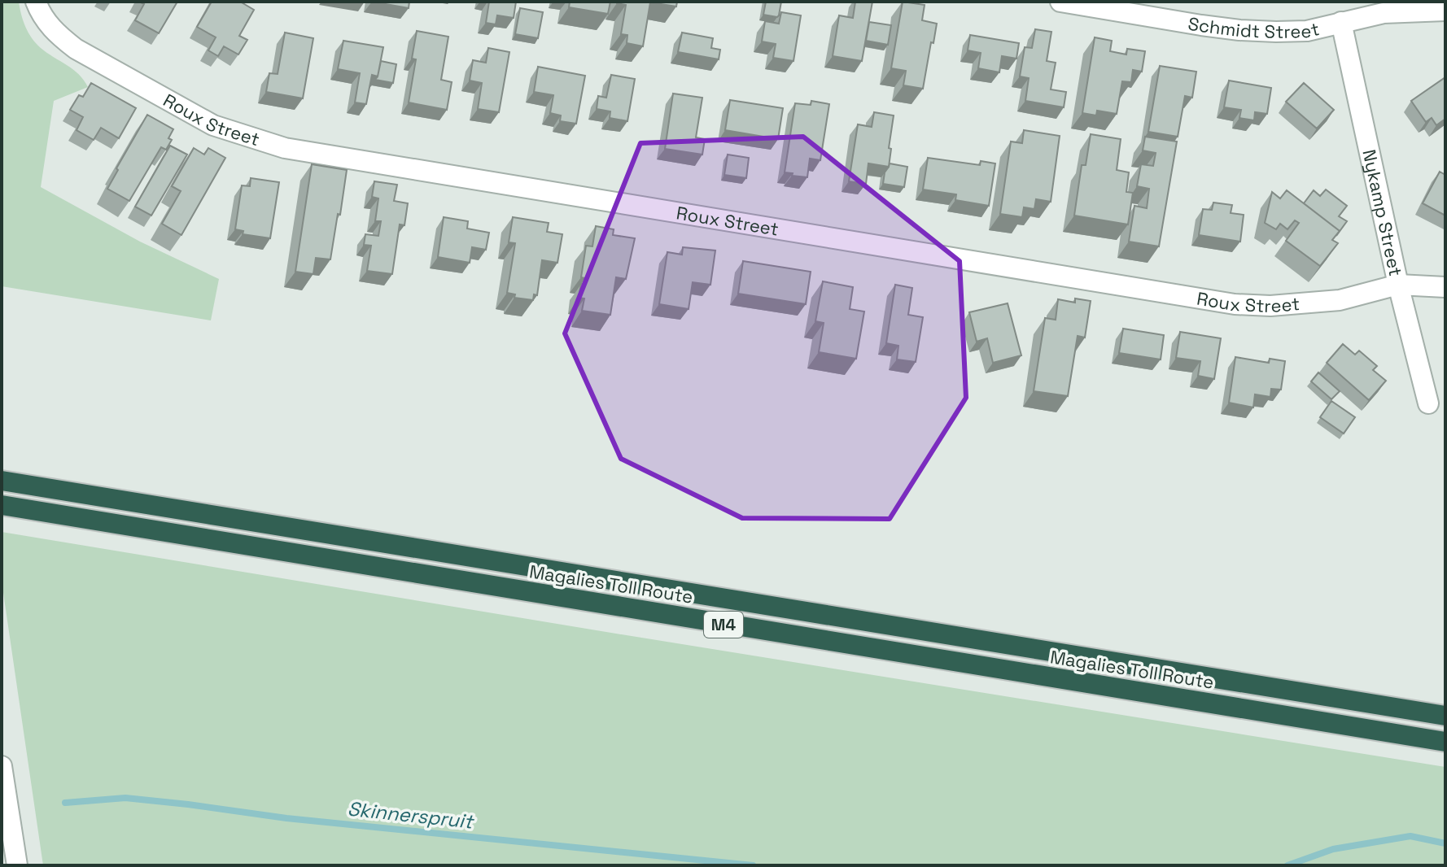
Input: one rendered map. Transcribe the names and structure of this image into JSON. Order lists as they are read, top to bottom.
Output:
{
  "streets": {
    "highway": ["Magalies Toll Route", "M4"],
    "street": ["Schmidt Street", "Roux Street", "Nykamp Street"]
  },
  "crossings": [
    ["Schmidt Street", "Nykamp Street"],
    ["Roux Street", "Nykamp Street"]
  ],
  "water": ["Skinnerspruit"]
}
